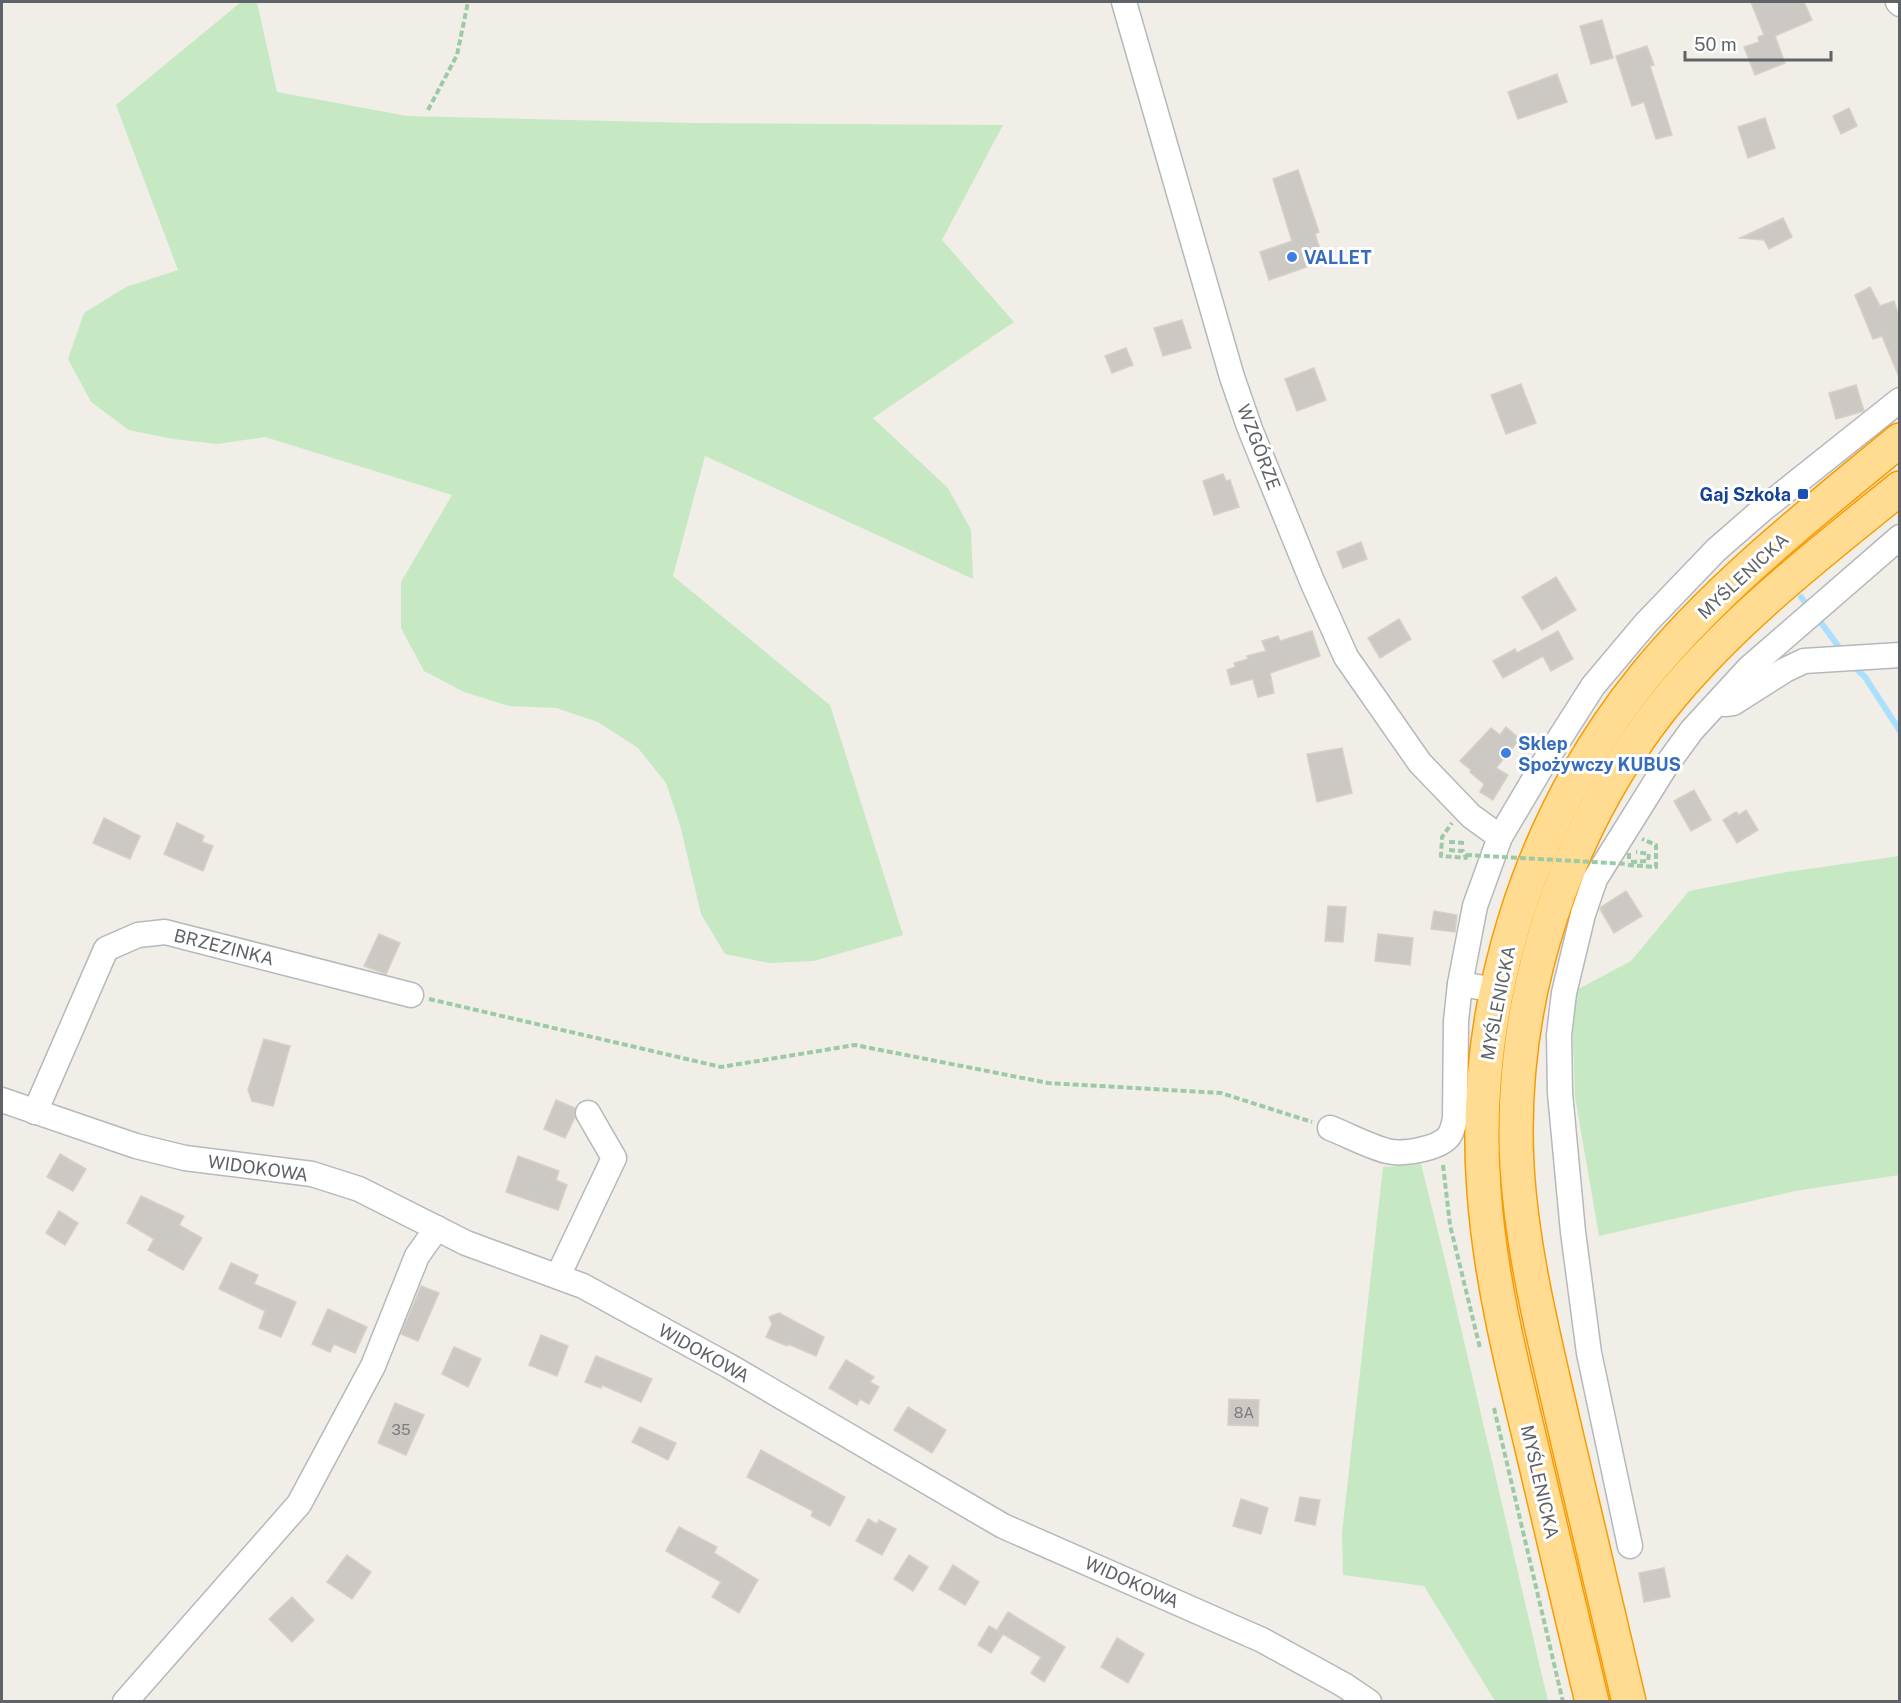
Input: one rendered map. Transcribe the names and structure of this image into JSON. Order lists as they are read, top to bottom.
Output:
{
  "streets": {
    "highway": ["MYŚLENICKA"],
    "street": ["WZGÓRZE", "BRZEZINKA", "WIDOKOWA"]
  },
  "crossings": [
    ["BRZEZINKA", "WIDOKOWA"]
  ],
  "places": {
    "other": ["VALLET", "Sklep Spożywczy KUBUS"],
    "transit": ["Gaj Szkoła"]
  },
  "house_numbers": ["8A", "35"],
  "scale_bar": "50 m"
}
